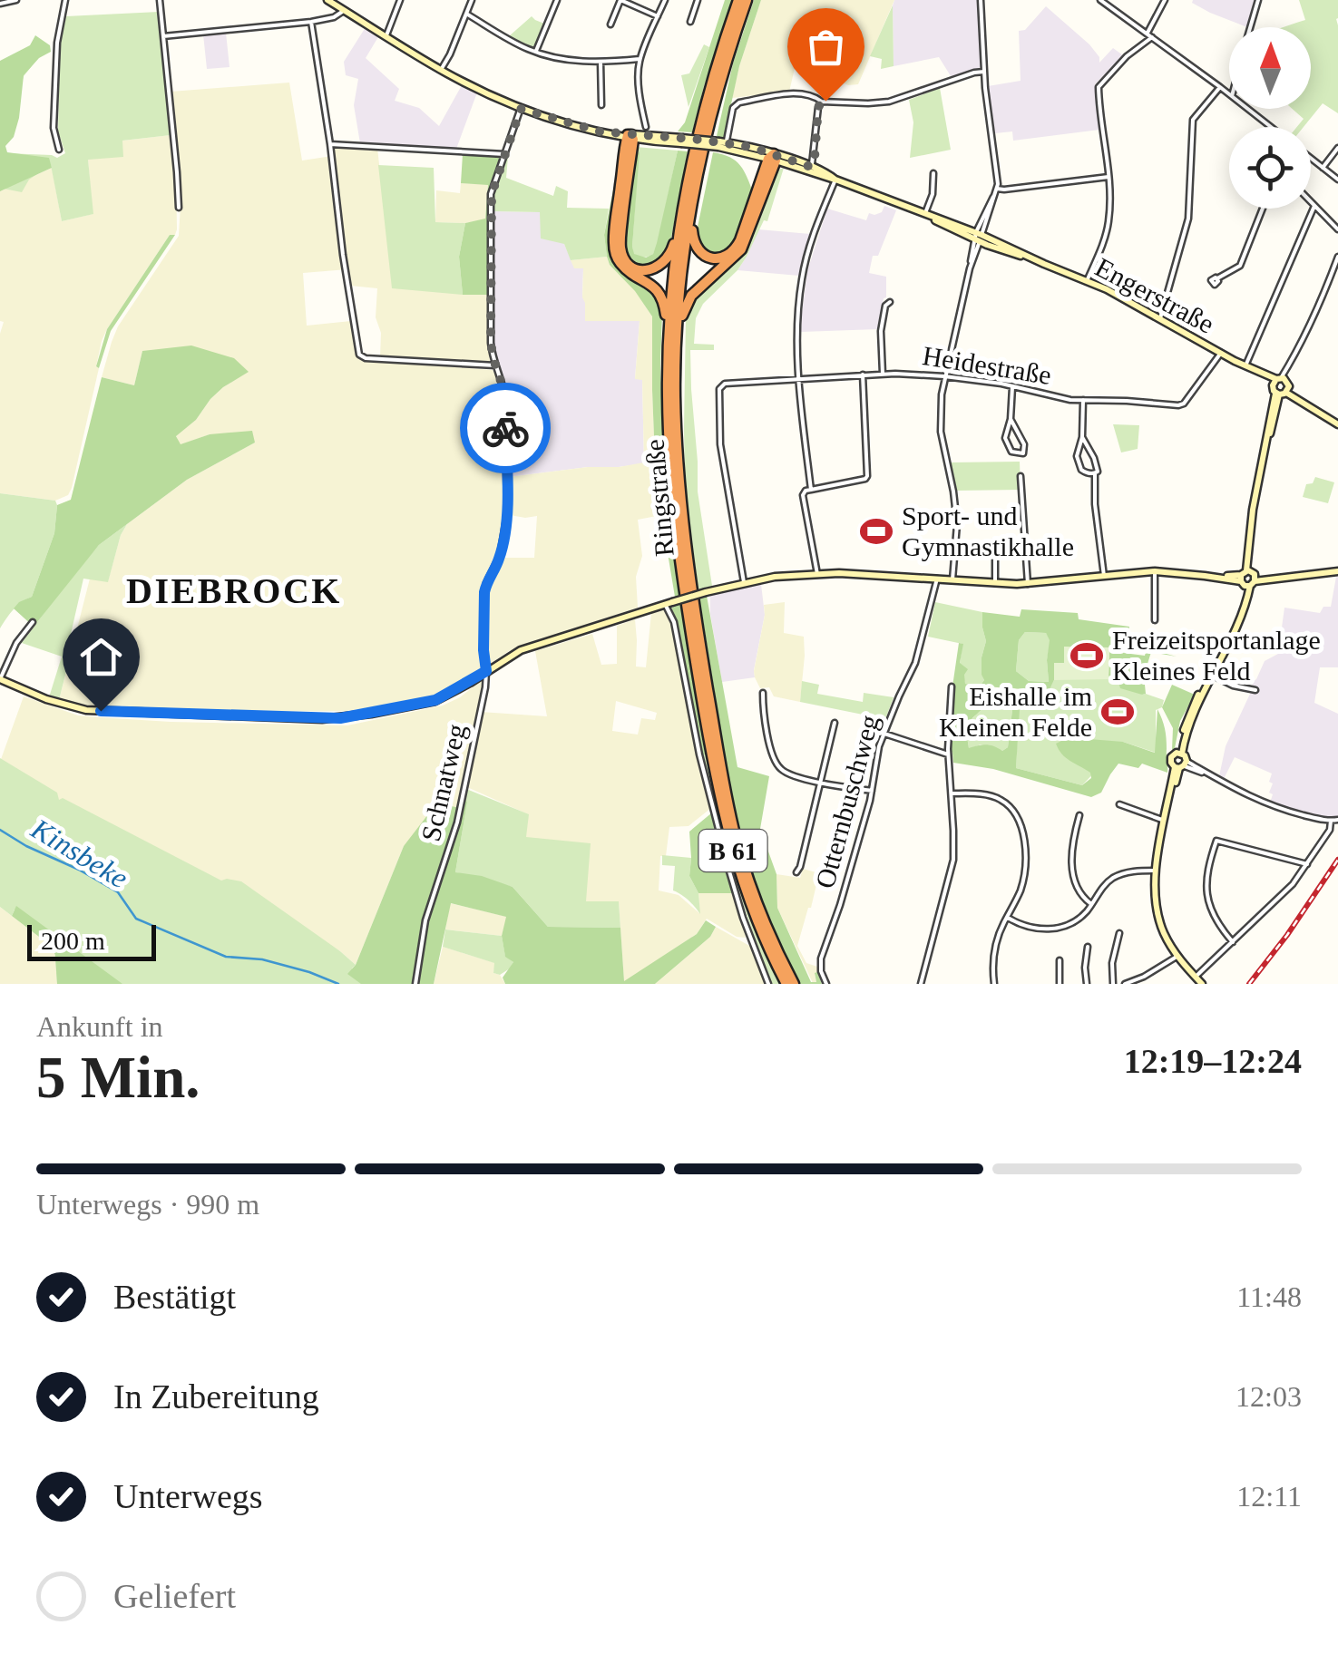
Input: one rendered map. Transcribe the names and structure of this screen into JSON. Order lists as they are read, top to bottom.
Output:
{
  "streets": {
    "highway": ["Ringstraße", "B 61"],
    "main road": ["Engerstraße"],
    "street": ["Heidestraße", "Schnatweg", "Otternbuschweg"]
  },
  "crossings": [
    ["Engerstraße", "Heidestraße"],
    ["Engerstraße", "Schnatweg"]
  ],
  "districts": ["DIEBROCK"],
  "water": ["Kinsbeke"],
  "places": {
    "sports": ["Sport- und Gymnastikhalle", "Freizeitsportanlage Kleines Feld", "Eishalle im Kleinen Felde"]
  },
  "scale_bar": "200 m",
  "north": "top",
  "page": {
    "scale": "200 m",
    "heading": ["5 Min.", "Ankunft in", "12:19–12:24"],
    "bar": "Unterwegs · 990 m",
    "list": [
      ["Bestätigt", "11:48"],
      ["In Zubereitung", "12:03"],
      ["Unterwegs", "12:11"],
      "Geliefert"
    ]
  }
}
